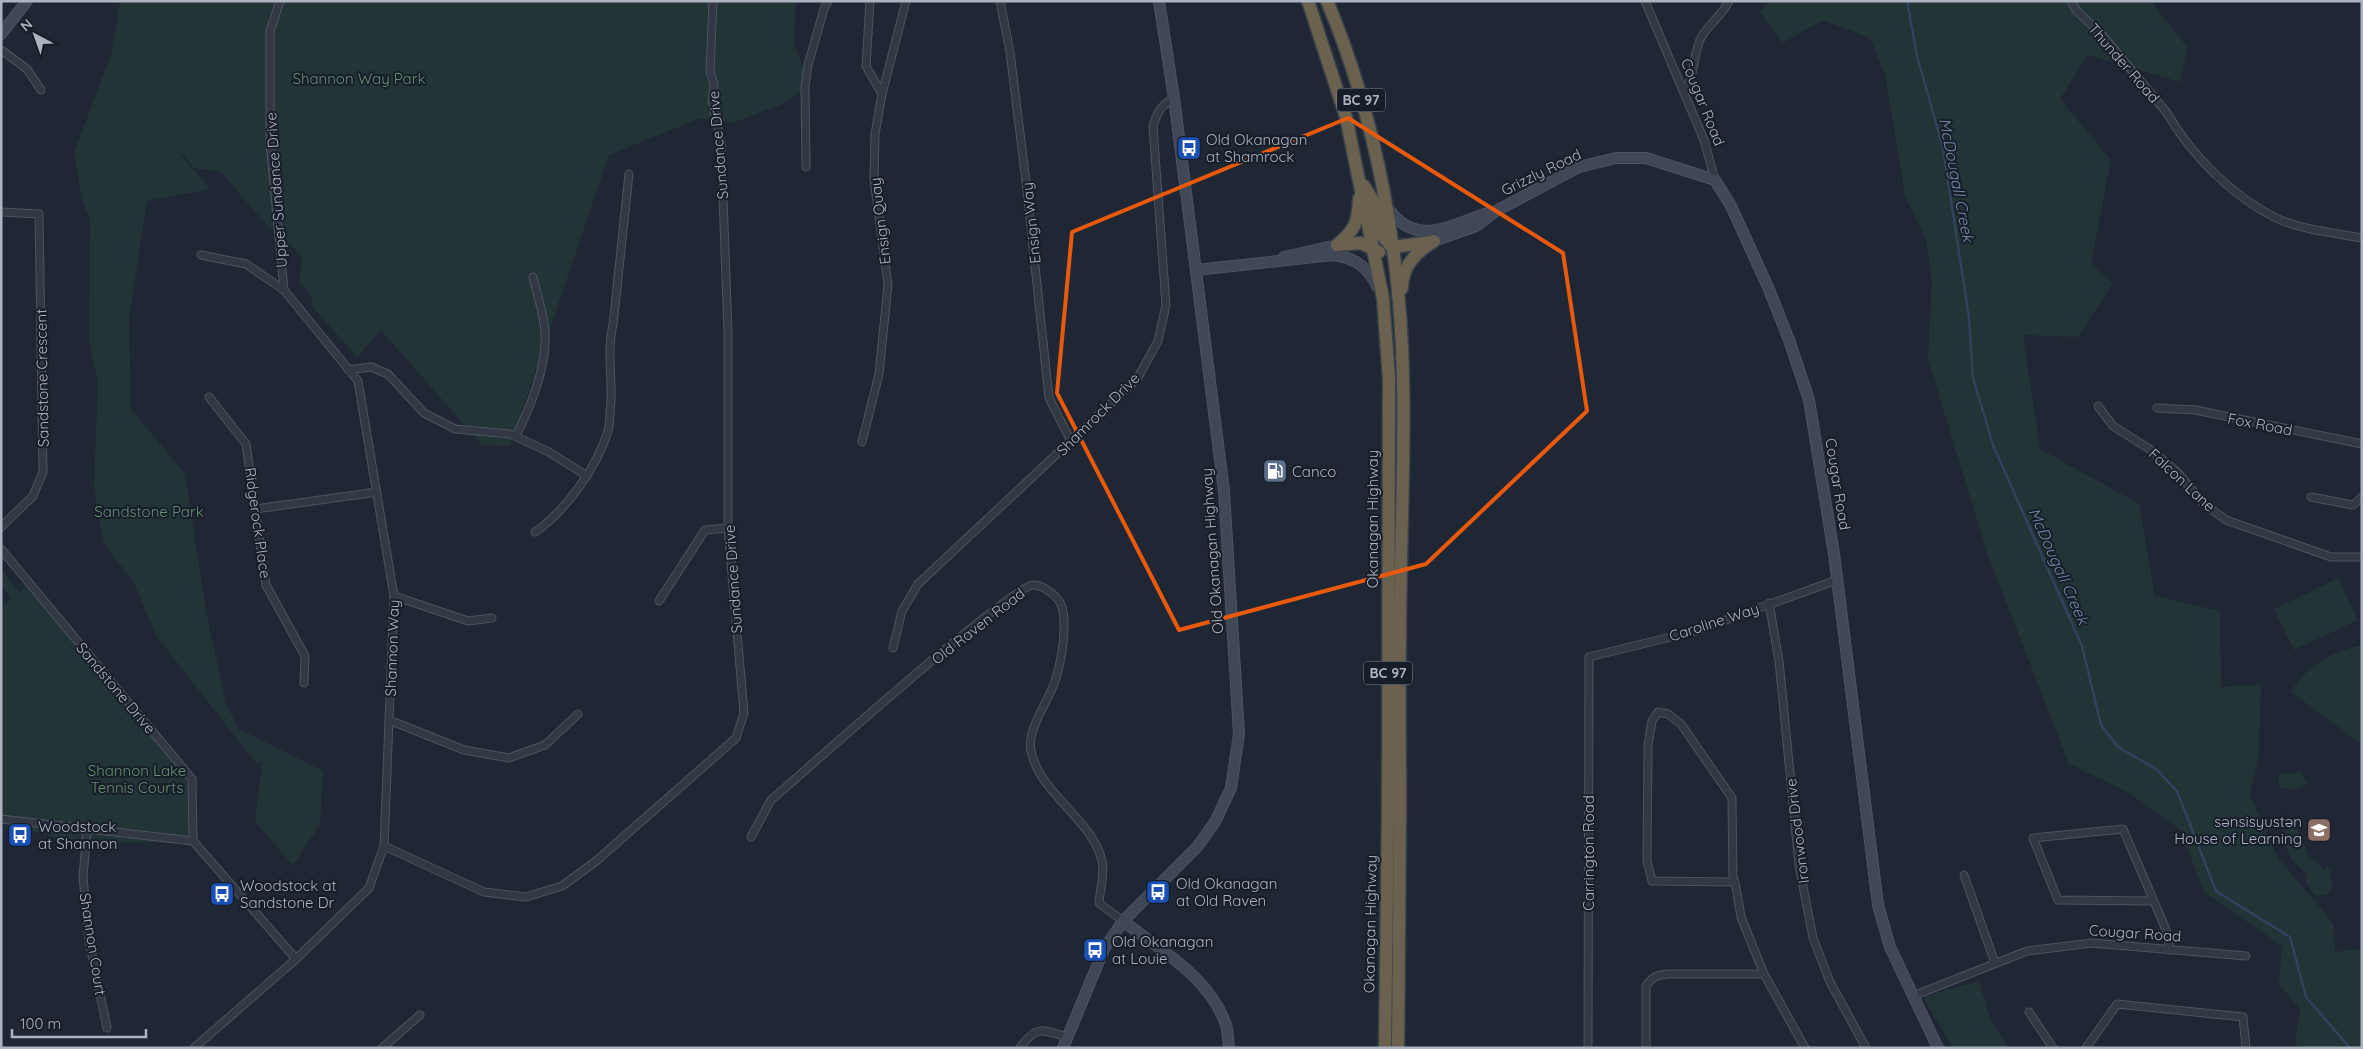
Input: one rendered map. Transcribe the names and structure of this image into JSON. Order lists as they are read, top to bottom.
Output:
{
  "streets": {
    "highway": ["BC 97", "Okanagan Highway"],
    "street": [
      "Thunder Road",
      "Cougar Road",
      "Sundance Drive",
      "Grizzly Road",
      "Upper Sundance Drive",
      "Ensign Quay",
      "Ensign Way",
      "Sandstone Crescent",
      "Shamrock Drive",
      "Fox Road",
      "Falcon Lane",
      "Ridgerock Place",
      "Old Okanagan Highway",
      "Caroline Way",
      "Old Raven Road",
      "Shannon Way",
      "Sandstone Drive",
      "Ironwood Drive",
      "Carrington Road",
      "Shannon Court"
    ]
  },
  "crossings": [
    ["Cougar Road", "Grizzly Road"],
    ["Cougar Road", "Caroline Way"],
    ["Sundance Drive", "Shannon Way"],
    ["Grizzly Road", "Okanagan Highway"],
    ["Upper Sundance Drive", "Shannon Way"],
    ["Ensign Way", "Shamrock Drive"],
    ["Shamrock Drive", "Old Okanagan Highway"],
    ["Old Okanagan Highway", "Old Raven Road"],
    ["Caroline Way", "Ironwood Drive"],
    ["Caroline Way", "Carrington Road"]
  ],
  "water": ["McDougall Creek"],
  "parks": ["Shannon Way Park", "Sandstone Park", "Shannon Lake Tennis Courts"],
  "places": {
    "bus stop": [
      "Old Okanagan at Shamrock",
      "Woodstock at Shannon",
      "Old Okanagan at Old Raven",
      "Woodstock at Sandstone Dr",
      "Old Okanagan at Louie"
    ],
    "fuel station": ["Canco"],
    "school or university": ["sənsisyustən House of Learning"]
  },
  "scale_bar": "100 m",
  "north": "top left"
}
